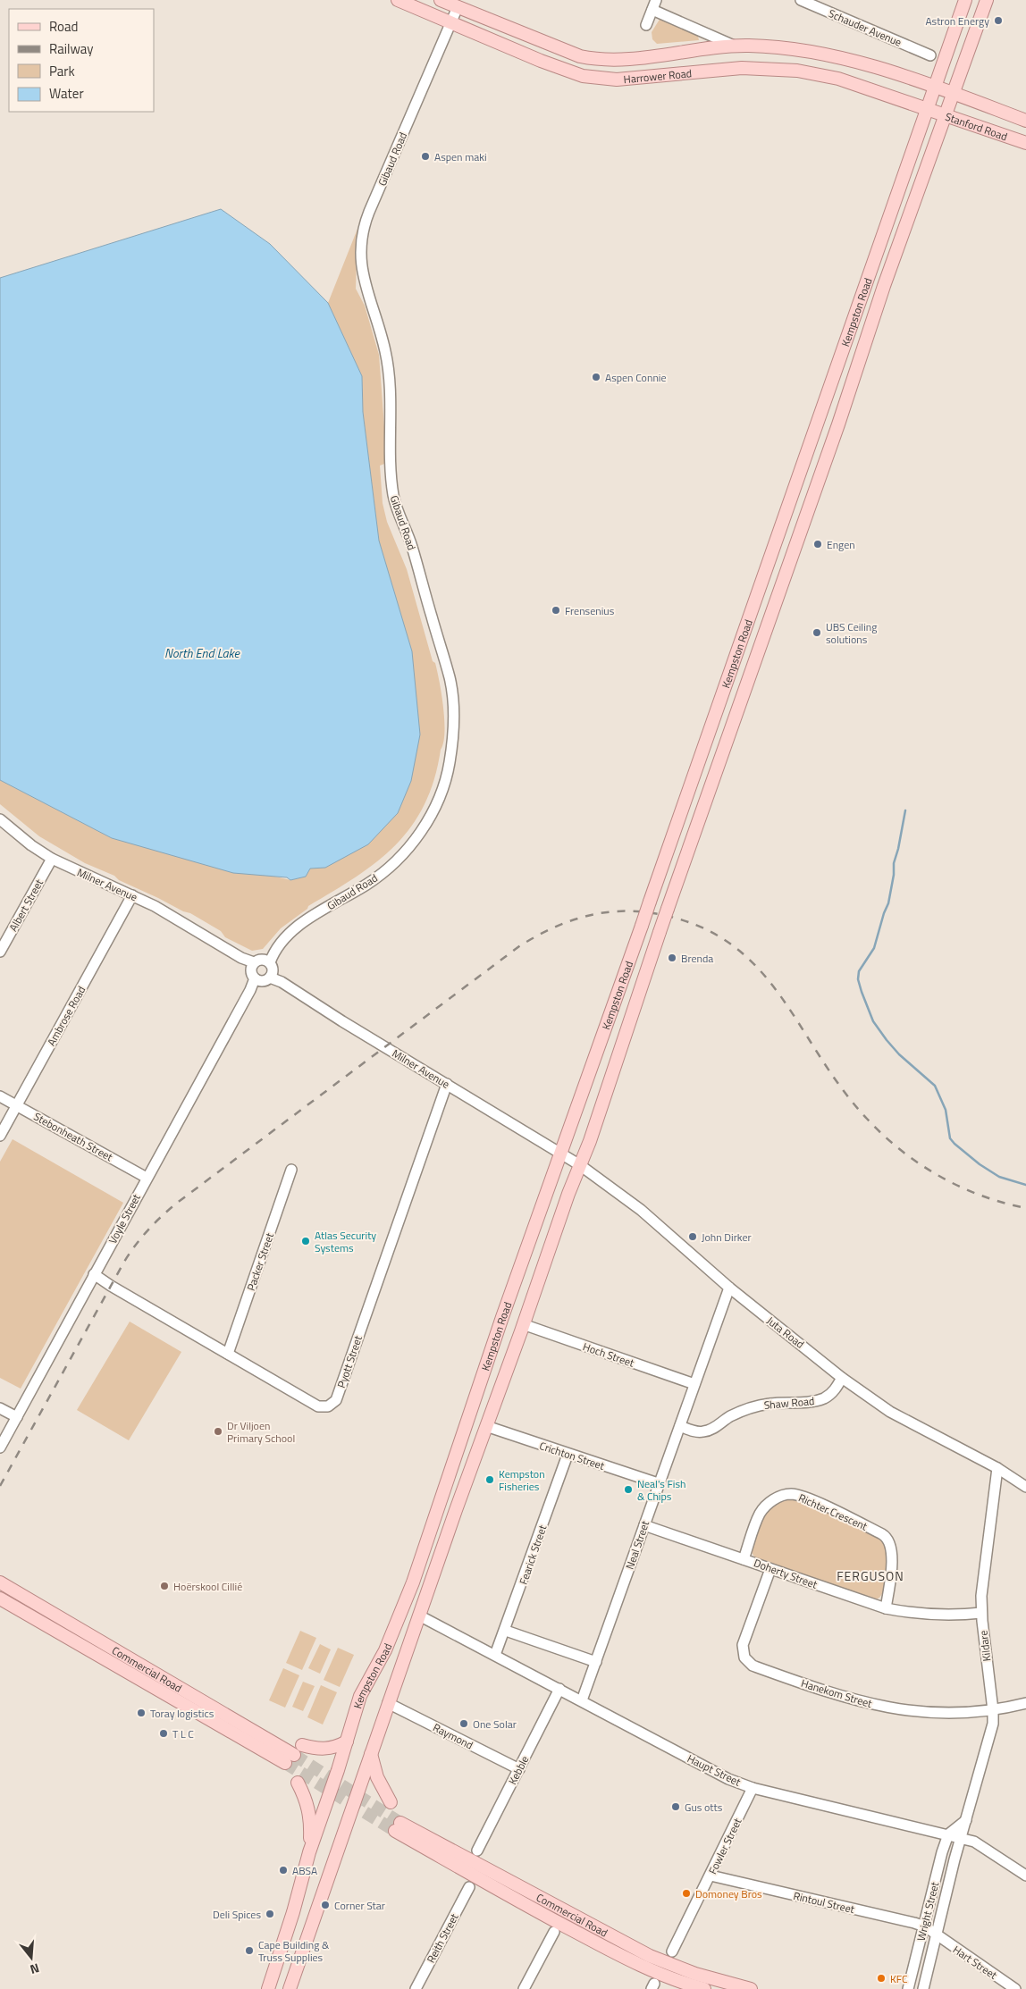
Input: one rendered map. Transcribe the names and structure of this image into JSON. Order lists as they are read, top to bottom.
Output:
{
  "streets": {
    "main road": [
      "Harrower Road",
      "Stanford Road",
      "Kempston Road",
      "Commercial Road"
    ],
    "street": [
      "Schauder Avenue",
      "Gibaud Road",
      "Milner Avenue",
      "Albert Street",
      "Ambrose Road",
      "Stebonheath Street",
      "Voyle Street",
      "Packer Street",
      "Juta Road",
      "Hoch Street",
      "Pyott Street",
      "Shaw Road",
      "Crichton Street",
      "Richter Crescent",
      "Neal Street",
      "Fearick Street",
      "Doherty Street",
      "Kildare",
      "Hanekom Street",
      "Raymond",
      "Kebble",
      "Haupt Street",
      "Fowler Street",
      "Rintoul Street",
      "Wright Street",
      "Reith Street",
      "Hart Street"
    ]
  },
  "crossings": [
    ["Harrower Road", "Stanford Road"],
    ["Harrower Road", "Gibaud Road"],
    ["Harrower Road", "Kempston Road"],
    ["Stanford Road", "Kempston Road"],
    ["Gibaud Road", "Milner Avenue"],
    ["Gibaud Road", "Voyle Street"],
    ["Kempston Road", "Milner Avenue"],
    ["Kempston Road", "Juta Road"],
    ["Kempston Road", "Hoch Street"],
    ["Kempston Road", "Crichton Street"],
    ["Kempston Road", "Raymond"],
    ["Kempston Road", "Haupt Street"],
    ["Milner Avenue", "Albert Street"],
    ["Milner Avenue", "Ambrose Road"],
    ["Milner Avenue", "Voyle Street"],
    ["Milner Avenue", "Juta Road"],
    ["Milner Avenue", "Pyott Street"],
    ["Ambrose Road", "Stebonheath Street"],
    ["Stebonheath Street", "Voyle Street"],
    ["Voyle Street", "Pyott Street"],
    ["Packer Street", "Pyott Street"],
    ["Juta Road", "Shaw Road"],
    ["Juta Road", "Neal Street"],
    ["Juta Road", "Kildare"],
    ["Hoch Street", "Neal Street"],
    ["Shaw Road", "Neal Street"],
    ["Crichton Street", "Neal Street"],
    ["Crichton Street", "Fearick Street"],
    ["Richter Crescent", "Doherty Street"],
    ["Neal Street", "Doherty Street"],
    ["Neal Street", "Haupt Street"],
    ["Fearick Street", "Haupt Street"],
    ["Doherty Street", "Kildare"],
    ["Doherty Street", "Hanekom Street"],
    ["Kildare", "Hanekom Street"],
    ["Kildare", "Haupt Street"],
    ["Kildare", "Wright Street"],
    ["Raymond", "Kebble"],
    ["Kebble", "Haupt Street"],
    ["Haupt Street", "Fowler Street"],
    ["Haupt Street", "Wright Street"],
    ["Fowler Street", "Rintoul Street"],
    ["Rintoul Street", "Wright Street"],
    ["Rintoul Street", "Hart Street"],
    ["Wright Street", "Hart Street"]
  ],
  "districts": ["FERGUSON"],
  "water": ["North End Lake"],
  "places": [
    "Astron Energy",
    "Aspen maki",
    "Aspen Connie",
    "Engen",
    "Frensenius",
    "UBS Ceiling solutions",
    "Brenda",
    "John Dirker",
    "Atlas Security Systems",
    "Dr Viljoen Primary School",
    "Kempston Fisheries",
    "Neal's Fish & Chips",
    "Hoërskool Cillié",
    "Toray logistics",
    "One Solar",
    "T L C",
    "Gus otts",
    "ABSA",
    "Domoney Bros",
    "Corner Star",
    "Deli Spices",
    "Cape Building & Truss Supplies",
    "KFC"
  ],
  "legend": [
    "Road",
    "Railway",
    "Park",
    "Water"
  ],
  "north": "bottom"
}
